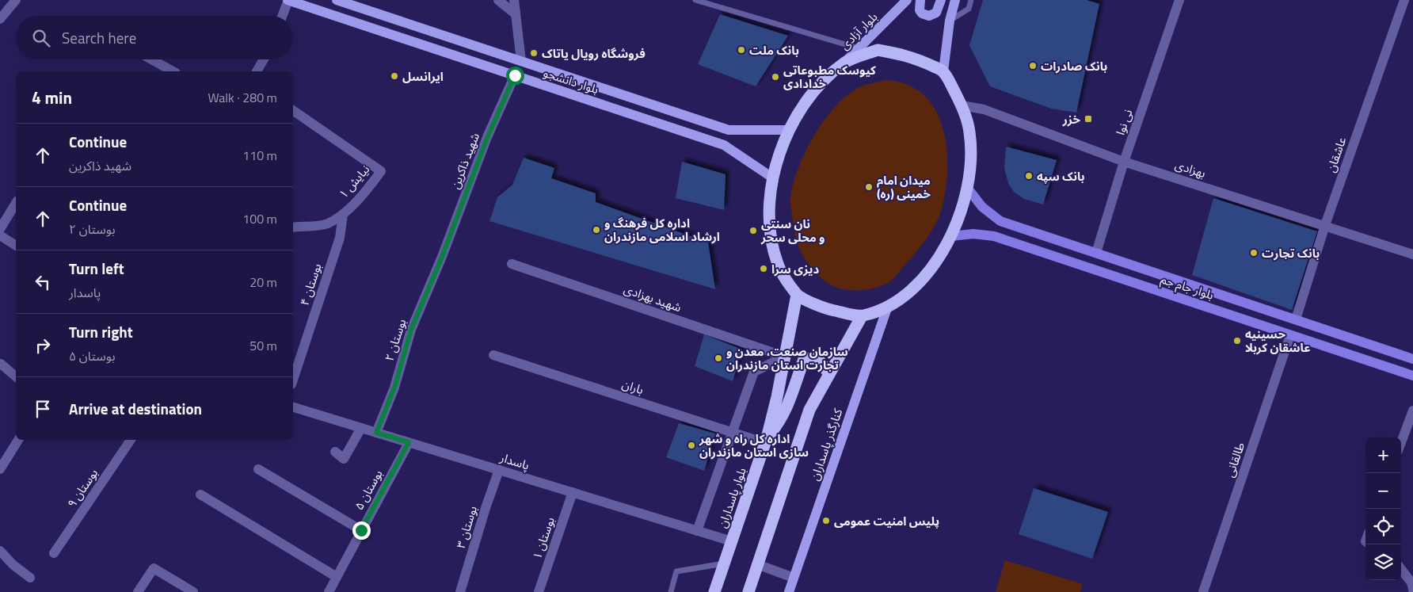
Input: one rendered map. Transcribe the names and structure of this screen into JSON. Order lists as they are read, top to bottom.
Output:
{
  "streets": {
    "highway": ["بلوار پاسداران"],
    "main road": [
      "بلوار آزادی",
      "بلوار دانشجو",
      "بلوار جام جم",
      "کنارگذر پاسداران"
    ],
    "street": [
      "نی نوا",
      "عاشقان",
      "شهید ذاکرین",
      "بهزادی",
      "نیایش ۱",
      "بوستان ۴",
      "شهید بهزادی",
      "بوستان ۲",
      "باران",
      "طالقانی",
      "پاسدار",
      "بوستان ۹",
      "بوستان ۵",
      "بوستان ۳",
      "بوستان ۱"
    ]
  },
  "crossings": [
    ["بلوار دانشجو", "شهید ذاکرین"],
    ["نی نوا", "بهزادی"],
    ["نی نوا", "بلوار جام جم"],
    ["عاشقان", "بهزادی"],
    ["عاشقان", "بلوار جام جم"],
    ["شهید ذاکرین", "بوستان ۲"],
    ["نیایش ۱", "بوستان ۴"],
    ["بلوار جام جم", "طالقانی"],
    ["شهید بهزادی", "بلوار پاسداران"],
    ["بوستان ۲", "پاسدار"],
    ["باران", "بلوار پاسداران"],
    ["پاسدار", "بوستان ۵"],
    ["پاسدار", "بلوار پاسداران"],
    ["پاسدار", "بوستان ۳"],
    ["پاسدار", "بوستان ۱"]
  ],
  "places": {
    "other": [
      "بانک ملت",
      "فروشگاه رویال یاتاک",
      "بانک صادرات",
      "ایرانسل",
      "کیوسک مطبوعاتی خدادادی",
      "بانک سپه",
      "میدان امام خمینی (ره)",
      "اداره کل فرهنگ و ارشاد اسلامی مازندران",
      "نان سنتی و محلی سحر",
      "بانک تجارت",
      "دیزی سرا",
      "حسینیه عاشقان کربلا",
      "سازمان صنعت، معدن و تجارت استان مازندران",
      "اداره کل راه و شهر سازی استان مازندران",
      "پلیس امنیت عمومی"
    ],
    "transit": ["خزر"]
  },
  "page": {
    "search": "Search here",
    "heading": ["4 min", "Walk · 280 m"],
    "list": [
      ["Continue", "شهید ذاکرین", "110 m"],
      ["Continue", "بوستان ۲", "100 m"],
      ["Turn left", "پاسدار", "20 m"],
      ["Turn right", "بوستان ۵", "50 m"],
      "Arrive at destination"
    ],
    "map_buttons": ["+", "−"]
  }
}
